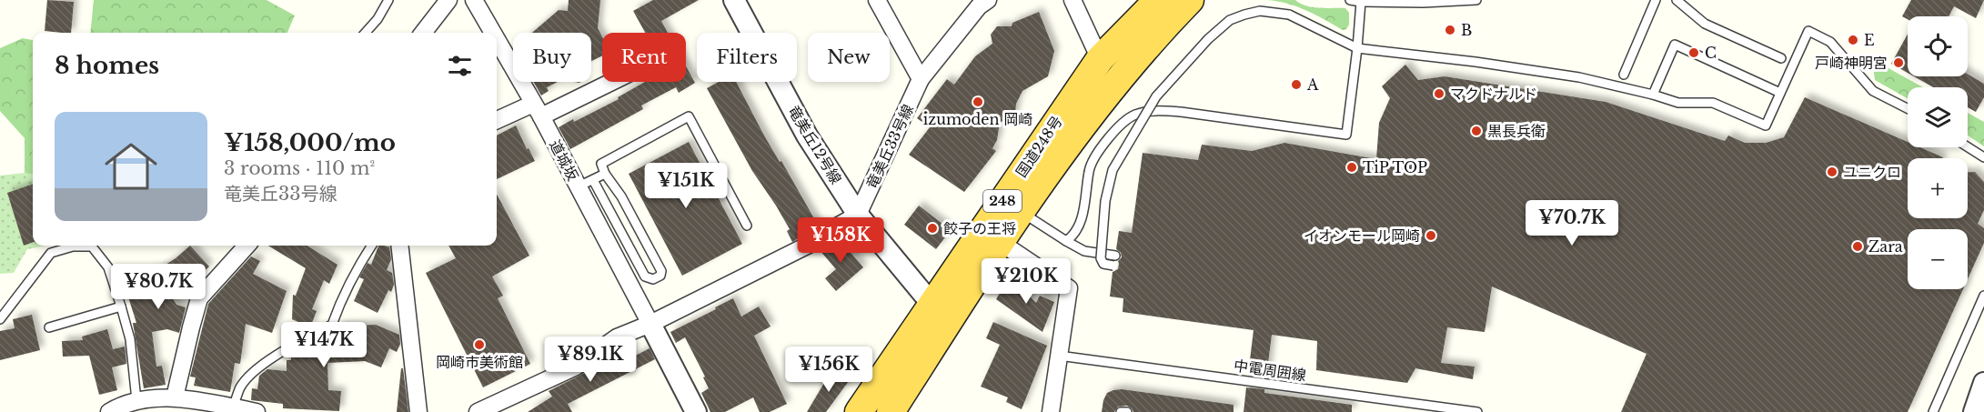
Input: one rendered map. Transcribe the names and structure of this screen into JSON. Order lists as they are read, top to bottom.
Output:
{
  "streets": {
    "highway": ["国道248号", "248"],
    "street": ["竜美丘12号線", "竜美丘33号線", "道城坂"],
    "lane": ["中電周囲線"]
  },
  "crossings": [
    ["竜美丘12号線", "竜美丘33号線"],
    ["竜美丘12号線", "国道248号"]
  ],
  "places": [
    "B",
    "E",
    "C",
    "戸崎神明宮",
    "A",
    "マクドナルド",
    "izumoden 岡崎",
    "黒長兵衛",
    "TiP TOP",
    "ユニクロ",
    "餃子の王将",
    "イオンモール岡崎",
    "Zara",
    "岡崎市美術館"
  ],
  "page": {
    "map_buttons": ["+", "−"],
    "chip": [
      "Buy",
      "Rent",
      "Filters",
      "New"
    ],
    "heading": "8 homes",
    "list": [
      {
        "name": "¥158,000/mo",
        "note": "3 rooms · 110 m² · 竜美丘33号線"
      }
    ],
    "price": [
      "¥151K",
      "¥70.7K",
      "¥158K",
      "¥210K",
      "¥80.7K",
      "¥147K",
      "¥89.1K",
      "¥156K"
    ]
  }
}
